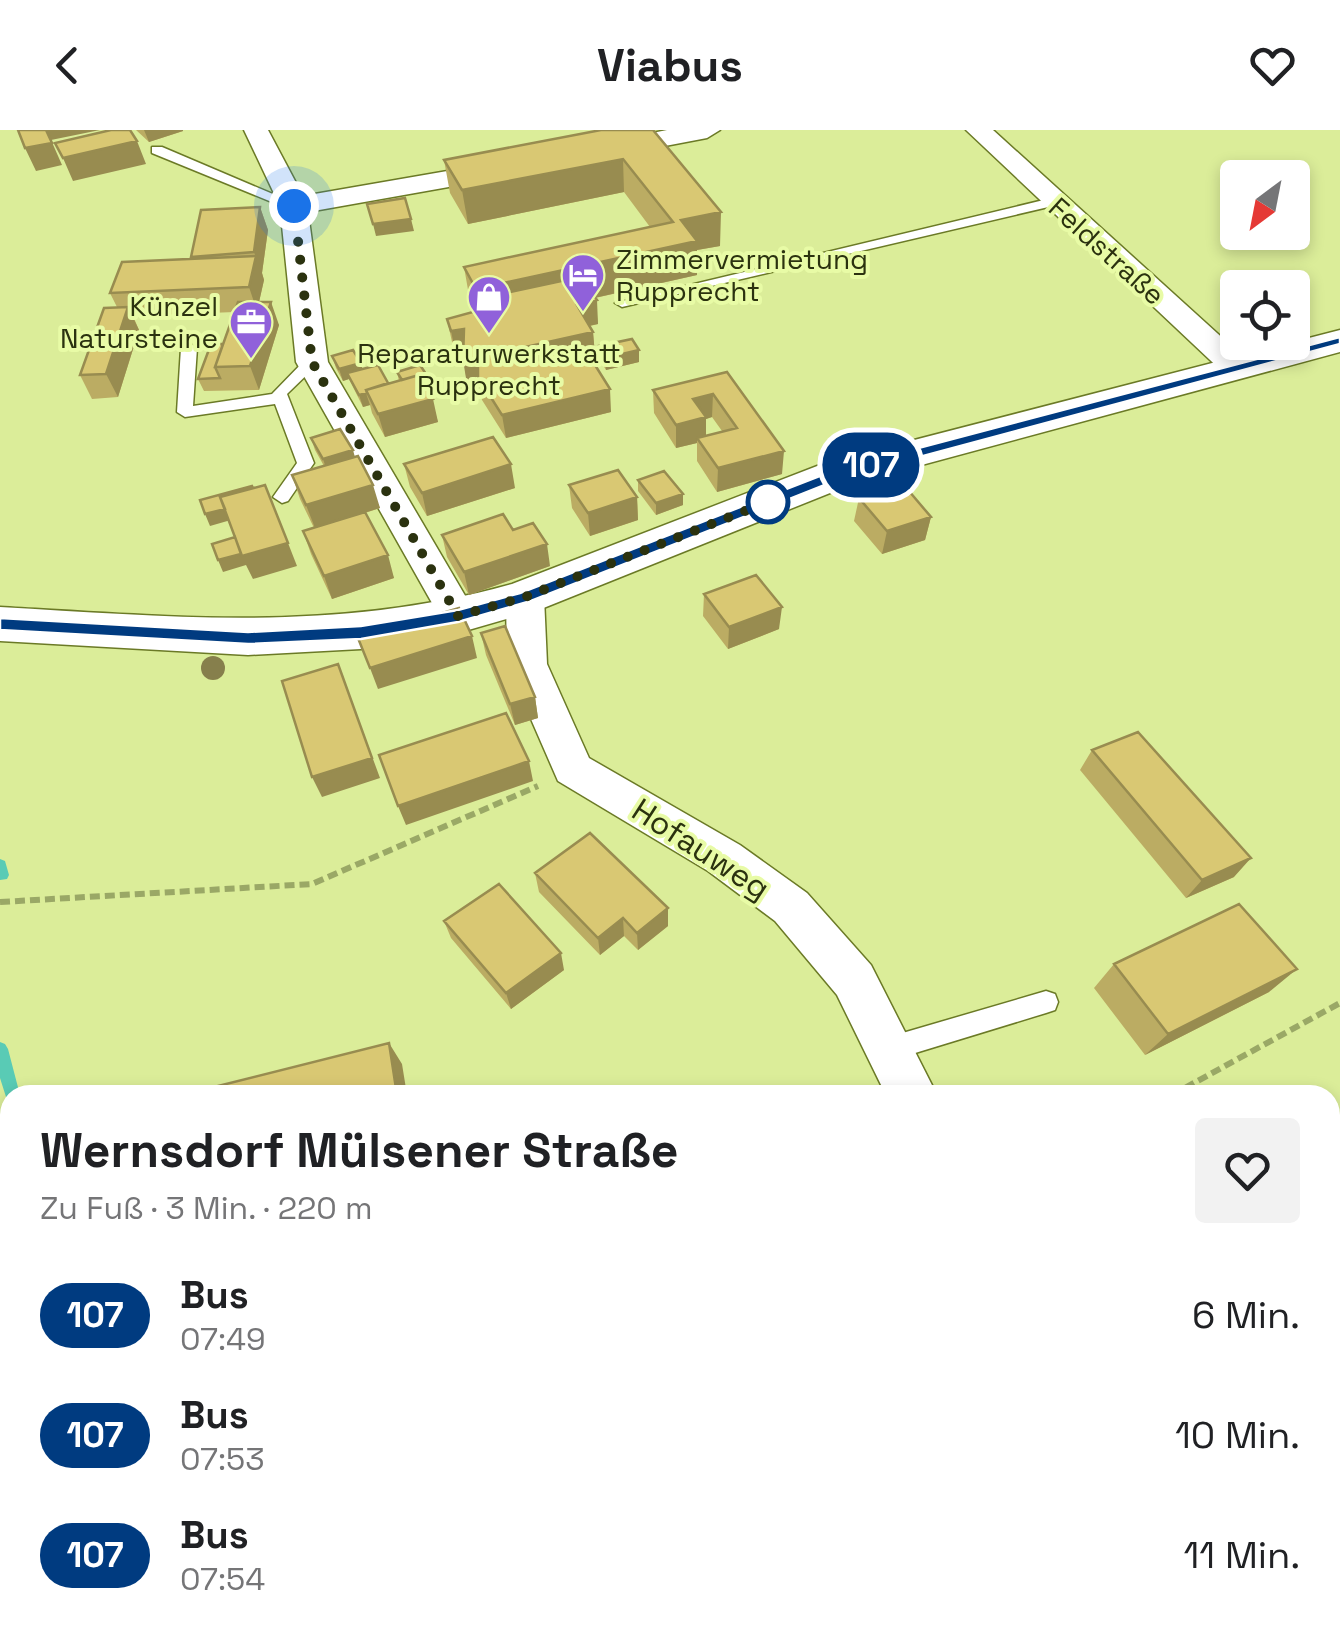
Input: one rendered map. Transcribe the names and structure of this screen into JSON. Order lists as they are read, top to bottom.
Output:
{
  "streets": {
    "street": ["Feldstraße", "Hofauweg"]
  },
  "places": {
    "hotel": ["Zimmervermietung Rupprecht"],
    "shop": ["Reparaturwerkstatt Rupprecht"],
    "office": ["Künzel Natursteine"]
  },
  "lines": ["bus line 107"],
  "north": "bottom left",
  "page": {
    "header": "Viabus",
    "on_map": "107",
    "heading": ["Wernsdorf Mülsener Straße", "Zu Fuß · 3 Min. · 220 m"],
    "list": [
      {
        "mark": "107",
        "name": "Bus",
        "note": "07:49",
        "value": "6 Min."
      },
      {
        "mark": "107",
        "name": "Bus",
        "note": "07:53",
        "value": "10 Min."
      },
      {
        "mark": "107",
        "name": "Bus",
        "note": "07:54",
        "value": "11 Min."
      }
    ]
  }
}
